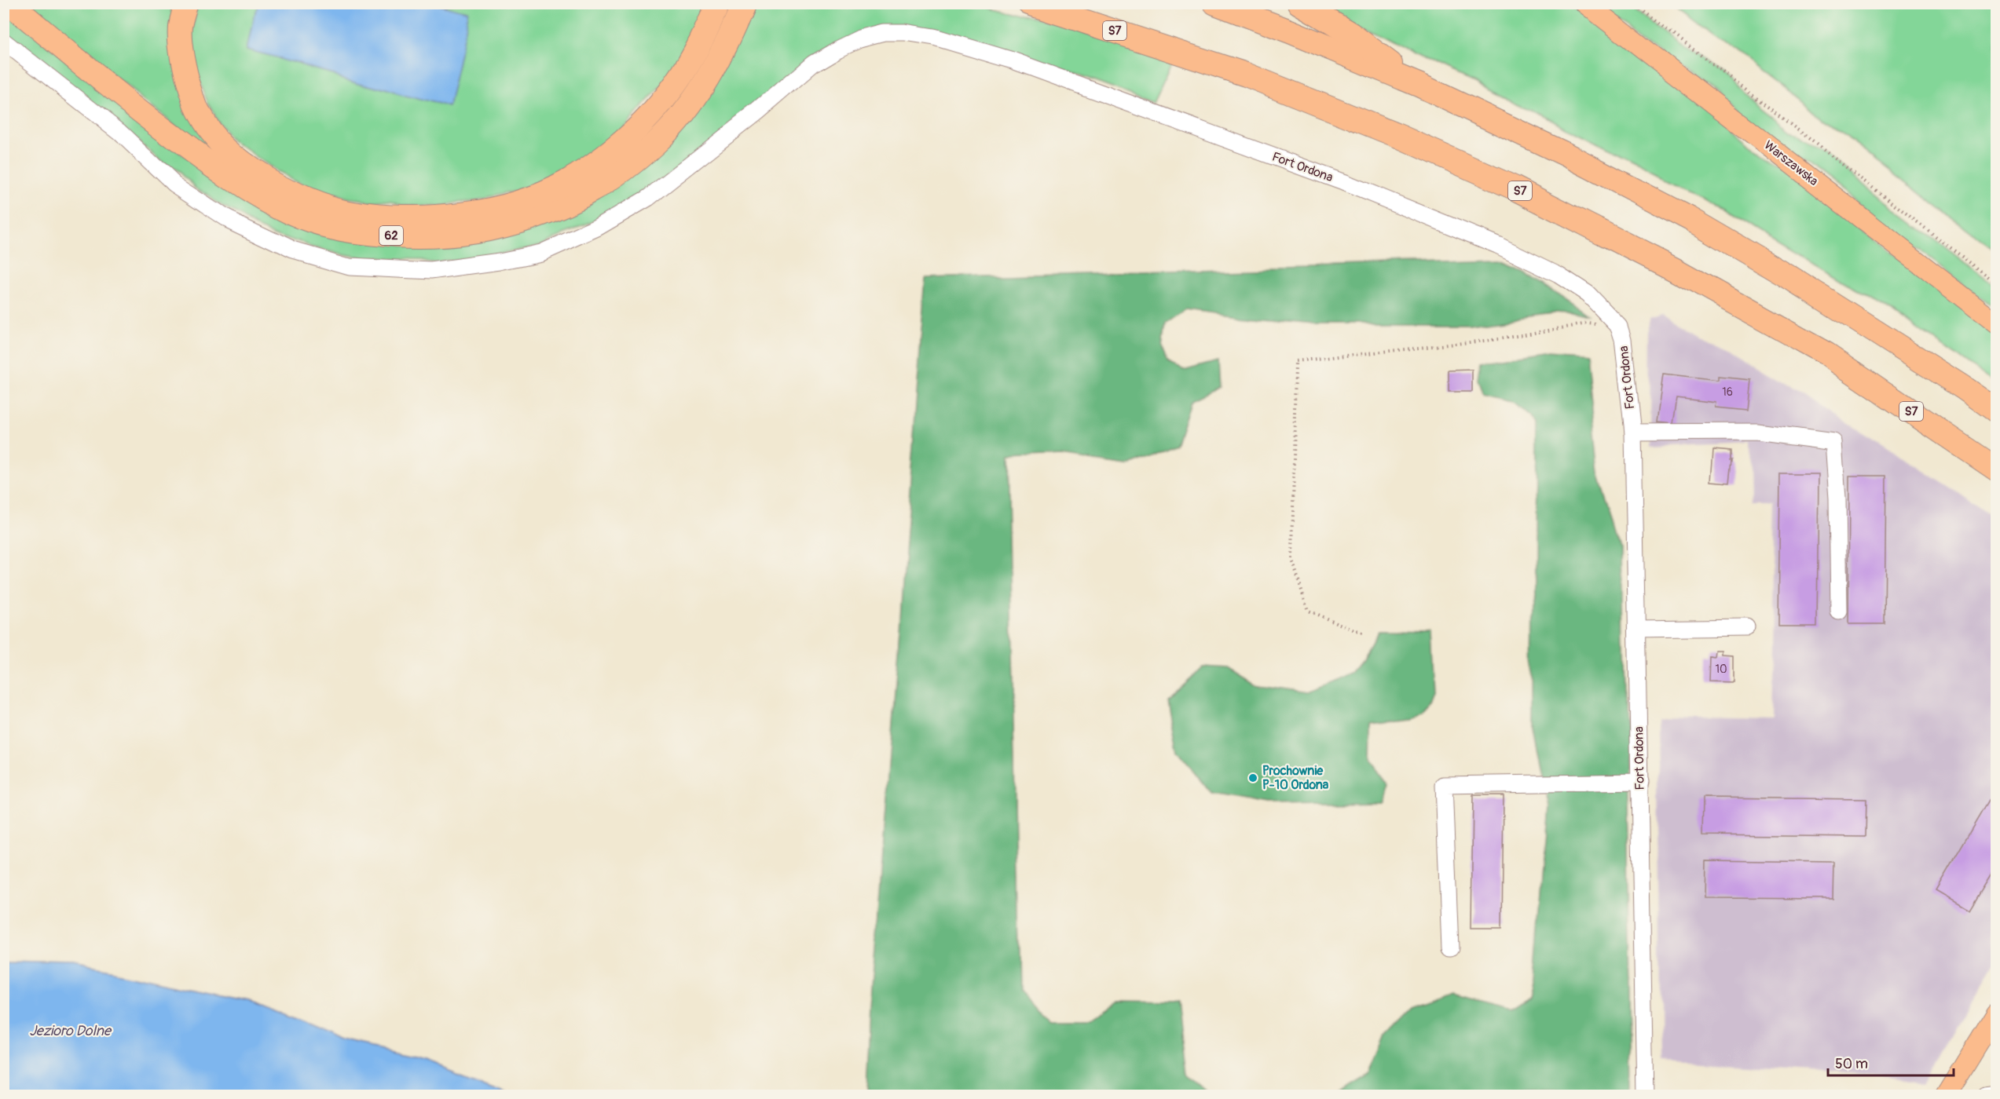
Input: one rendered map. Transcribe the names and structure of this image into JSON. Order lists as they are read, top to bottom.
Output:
{
  "streets": {
    "highway": ["S7", "62"],
    "main road": ["Warszawska"],
    "street": ["Fort Ordona"]
  },
  "water": ["Jezioro Dolne"],
  "places": ["Prochownie P-10 Ordona"],
  "house_numbers": ["16", "10"],
  "scale_bar": "50 m"
}
